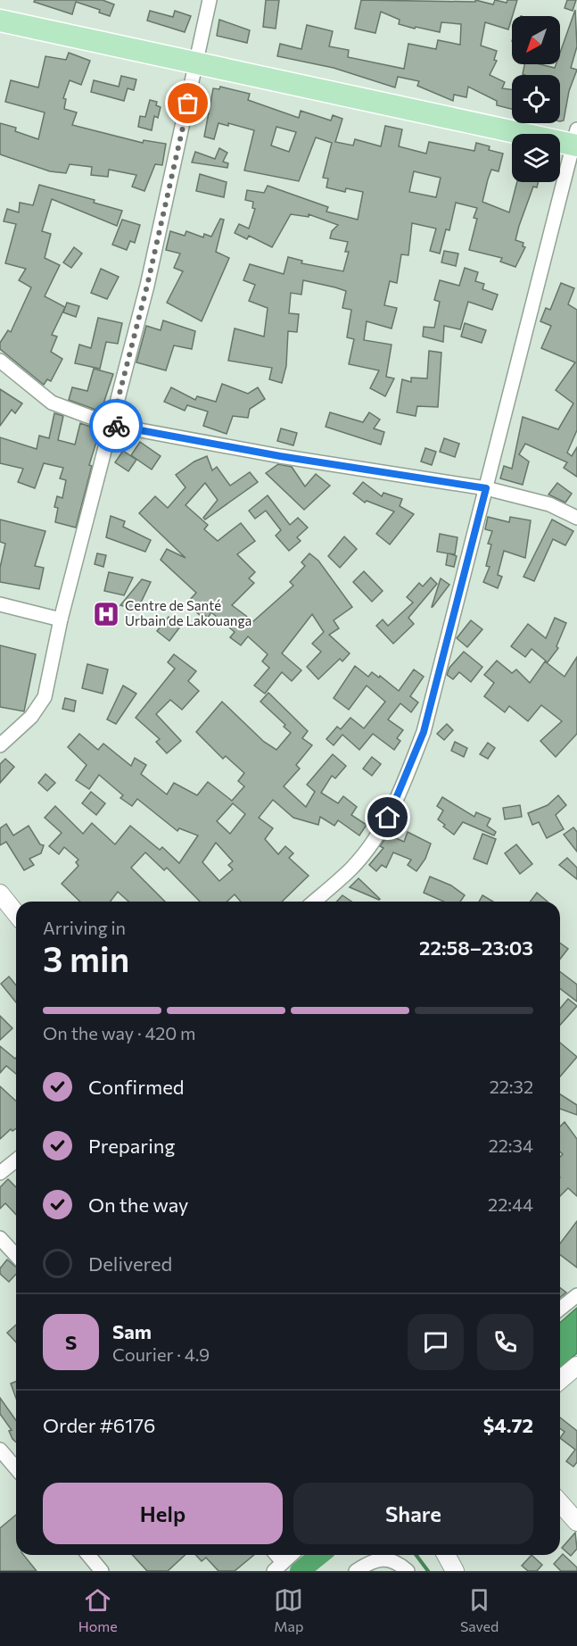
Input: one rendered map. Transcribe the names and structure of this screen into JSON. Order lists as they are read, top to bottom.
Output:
{
  "places": {
    "hospital": ["Centre de Santé Urbain de Lakouanga"]
  },
  "north": "bottom left",
  "page": {
    "heading": ["3 min", "Arriving in", "22:58–23:03"],
    "panel": [
      "Sam",
      "Courier · 4.9",
      "Order #6176",
      "$4.72"
    ],
    "bar": "On the way · 420 m",
    "list": [
      ["Confirmed", "22:32"],
      ["Preparing", "22:34"],
      ["On the way", "22:44"],
      "Delivered"
    ],
    "round": "S",
    "buttons": ["Help", "Share"],
    "tabs": ["Home", "Map", "Saved"]
  }
}
